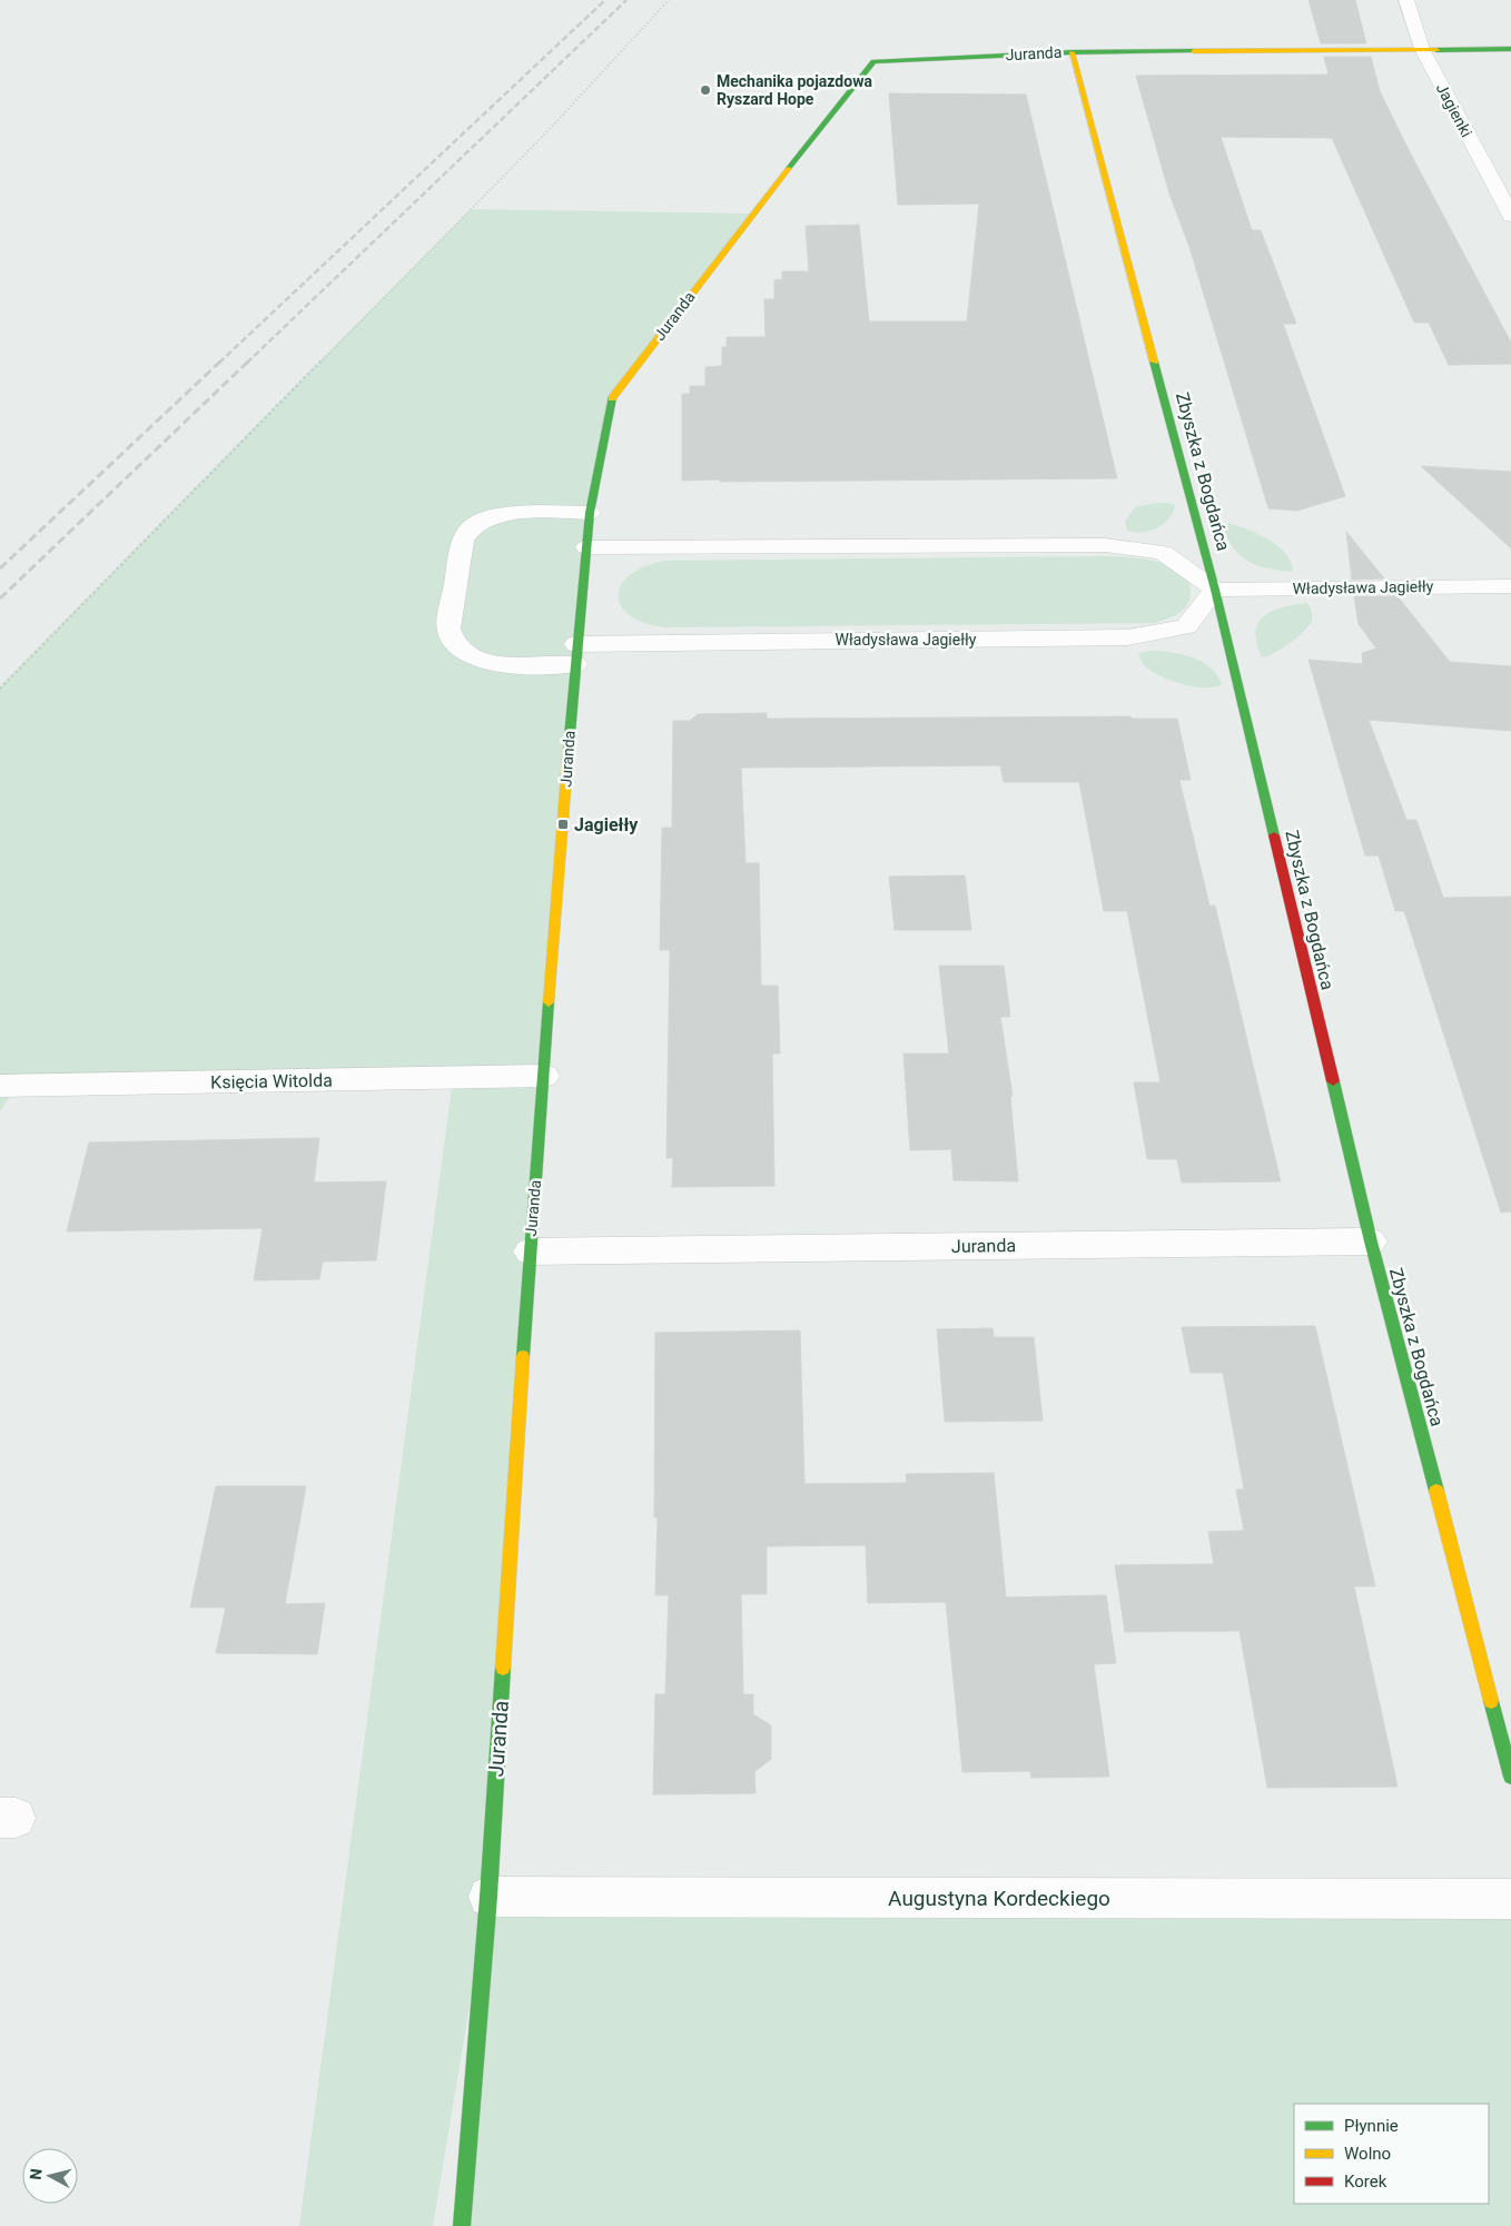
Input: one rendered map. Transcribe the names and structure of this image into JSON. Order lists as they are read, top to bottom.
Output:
{
  "streets": {
    "street": [
      "Juranda",
      "Jagienki",
      "Zbyszka z Bogdańca",
      "Władysława Jagiełły",
      "Księcia Witolda",
      "Augustyna Kordeckiego"
    ]
  },
  "crossings": [
    ["Juranda", "Jagienki"],
    ["Juranda", "Zbyszka z Bogdańca"],
    ["Juranda", "Władysława Jagiełły"],
    ["Juranda", "Księcia Witolda"],
    ["Juranda", "Augustyna Kordeckiego"],
    ["Zbyszka z Bogdańca", "Władysława Jagiełły"]
  ],
  "places": {
    "other": ["Mechanika pojazdowa Ryszard Hope"],
    "transit": ["Jagiełły"]
  },
  "legend": ["Płynnie", "Wolno", "Korek"],
  "north": "left"
}
